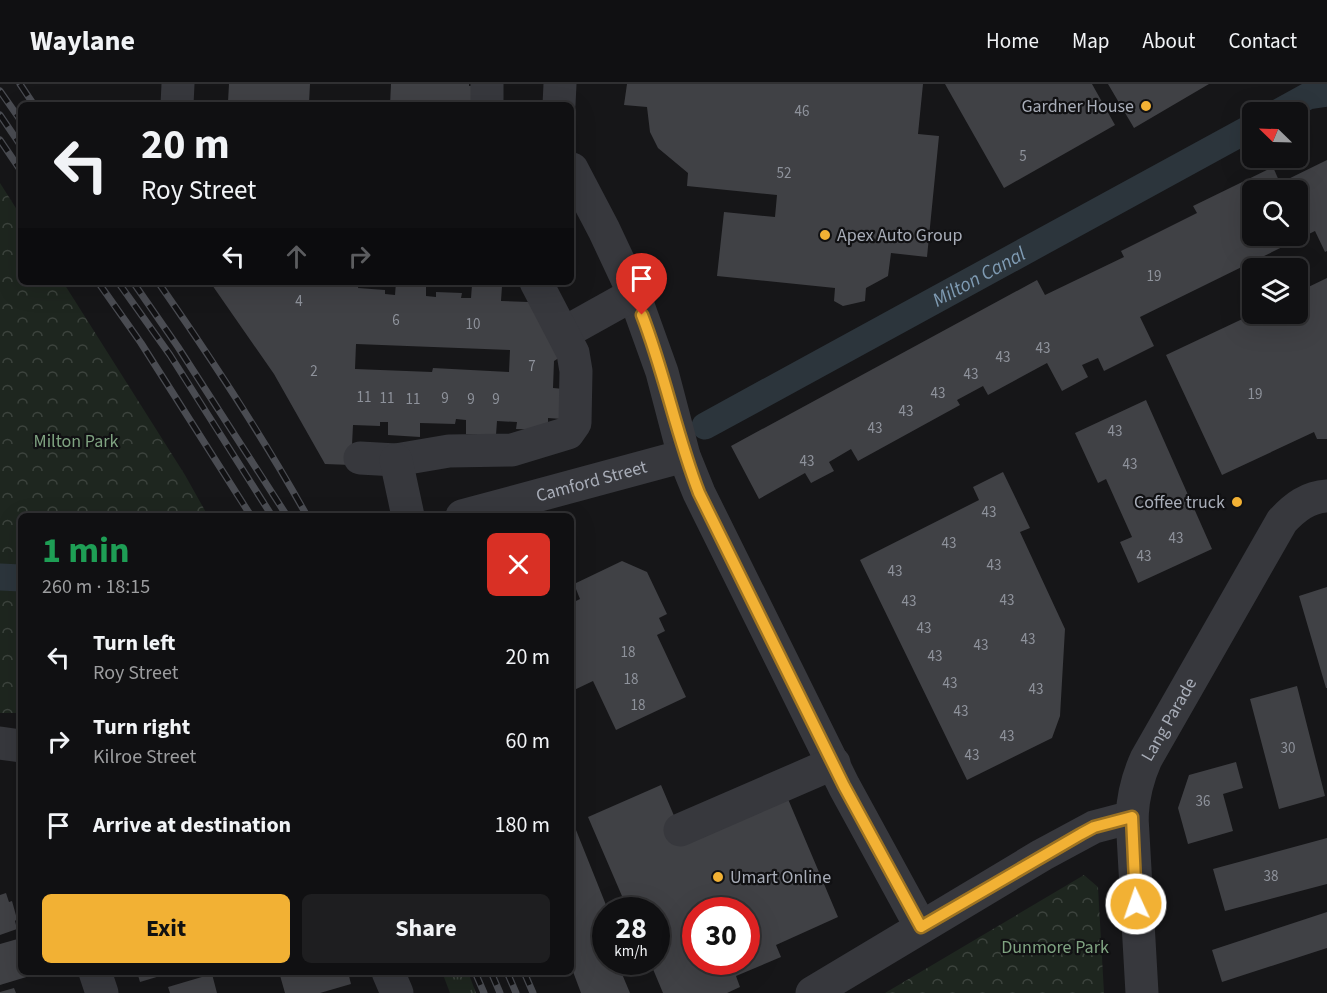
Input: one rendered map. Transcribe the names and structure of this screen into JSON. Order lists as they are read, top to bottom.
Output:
{
  "streets": {
    "street": ["Camford Street", "Lang Parade"]
  },
  "water": ["Milton Canal"],
  "parks": ["Milton Park", "Dunmore Park"],
  "places": [
    "Gardner House",
    "Apex Auto Group",
    "Coffee truck",
    "Umart Online"
  ],
  "house_numbers": [
    "46",
    "5",
    "52",
    "19",
    "4",
    "6",
    "10",
    "43",
    "43",
    "7",
    "2",
    "43",
    "43",
    "19",
    "11",
    "11",
    "9",
    "11",
    "9",
    "9",
    "43",
    "43",
    "43",
    "43",
    "43",
    "43",
    "43",
    "43",
    "43",
    "43",
    "43",
    "43",
    "43",
    "43",
    "43",
    "43",
    "18",
    "43",
    "18",
    "43",
    "43",
    "18",
    "43",
    "43",
    "30",
    "43",
    "36",
    "38"
  ],
  "north": "top left",
  "page": {
    "header": "Waylane",
    "nav": [
      "Home",
      "Map",
      "About",
      "Contact"
    ],
    "turn": ["20 m", "Roy Street"],
    "heading": ["1 min", "260 m · 18:15"],
    "list": [
      {
        "name": "Turn left",
        "note": "Roy Street",
        "value": "20 m"
      },
      {
        "name": "Turn right",
        "note": "Kilroe Street",
        "value": "60 m"
      },
      {
        "name": "Arrive at destination",
        "value": "180 m"
      }
    ],
    "buttons": ["Exit", "Share"],
    "speed": "28 km/h",
    "limit": "30"
  }
}
